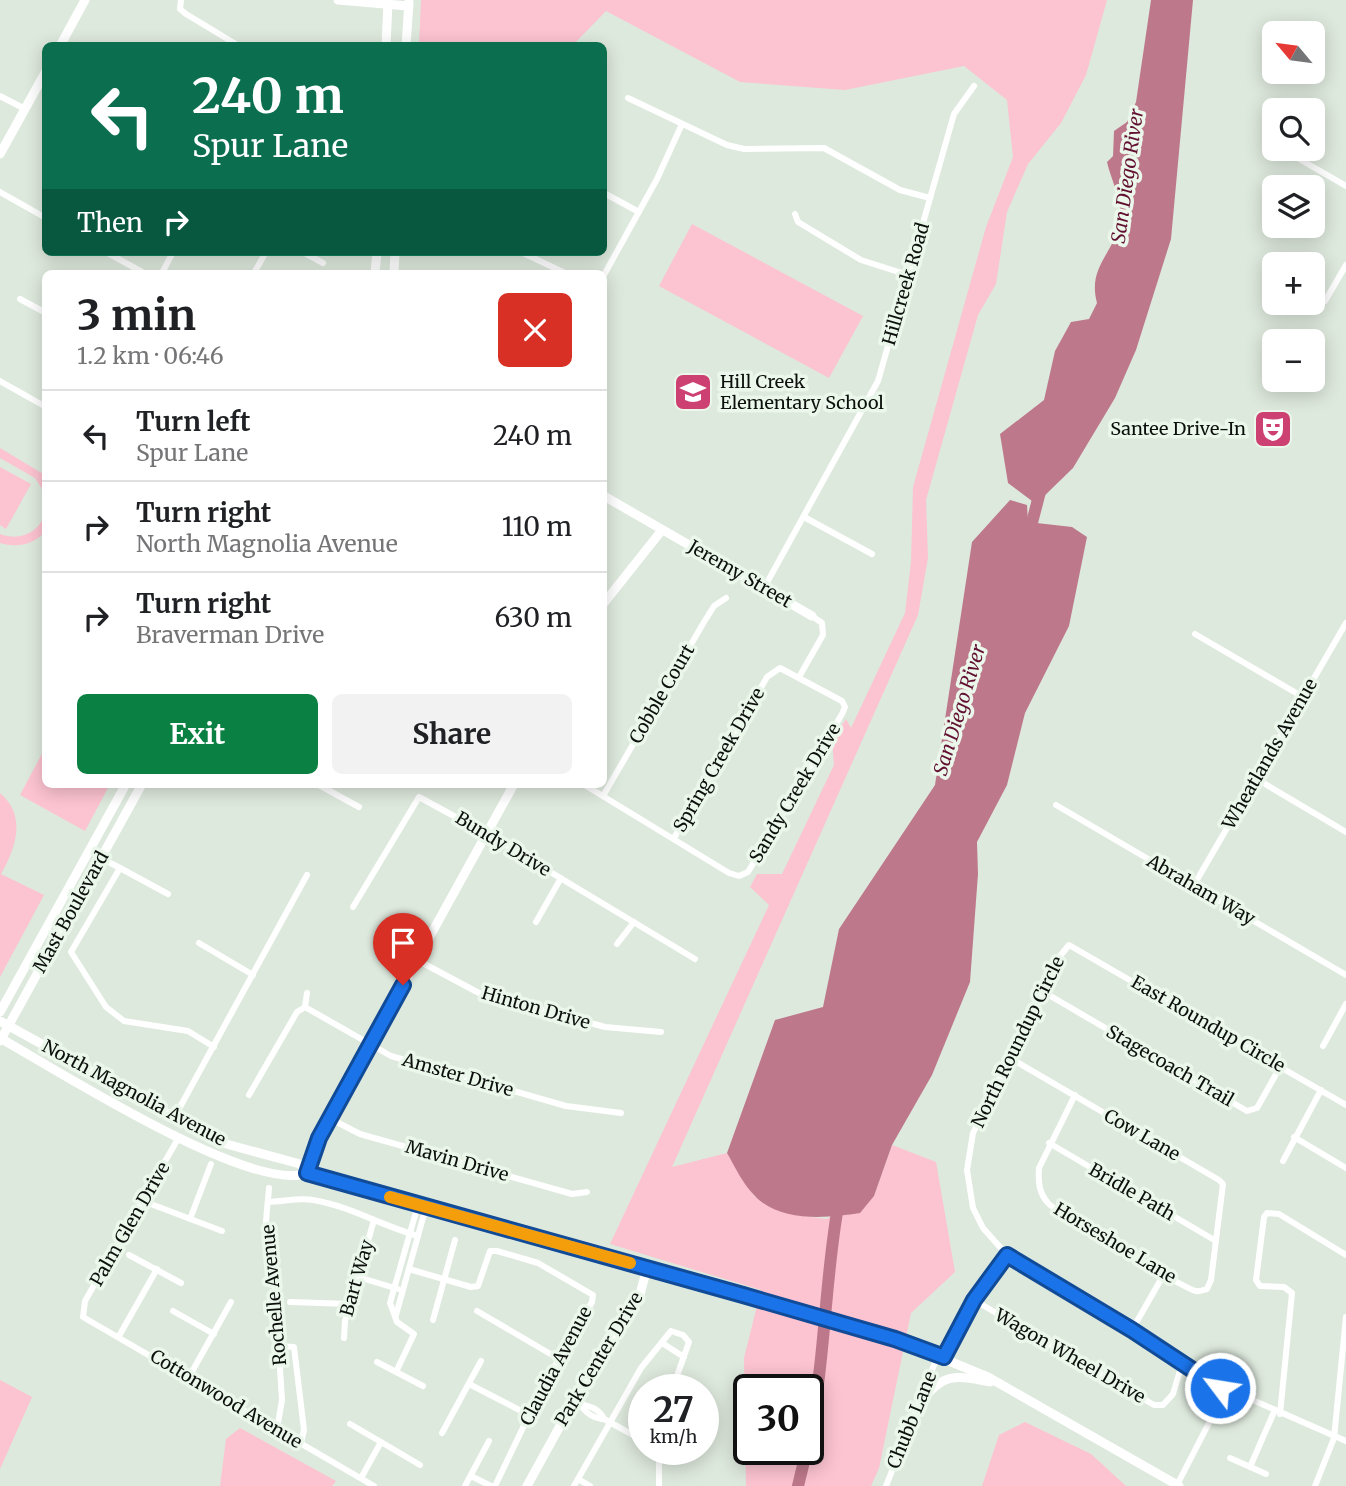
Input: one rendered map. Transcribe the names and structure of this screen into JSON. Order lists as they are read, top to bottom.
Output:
{
  "streets": {
    "street": [
      "Hillcreek Road",
      "Jeremy Street",
      "Cobble Court",
      "Wheatlands Avenue",
      "Spring Creek Drive",
      "Sandy Creek Drive",
      "Bundy Drive",
      "Abraham Way",
      "Mast Boulevard",
      "Hinton Drive",
      "East Roundup Circle",
      "North Roundup Circle",
      "Stagecoach Trail",
      "Amster Drive",
      "North Magnolia Avenue",
      "Cow Lane",
      "Mavin Drive",
      "Bridle Path",
      "Palm Glen Drive",
      "Horseshoe Lane",
      "Bart Way",
      "Rochelle Avenue",
      "Wagon Wheel Drive",
      "Park Center Drive",
      "Claudia Avenue",
      "Cottonwood Avenue",
      "Chubb Lane"
    ]
  },
  "crossings": [
    ["Hillcreek Road", "Jeremy Street"],
    ["Jeremy Street", "Spring Creek Drive"],
    ["Jeremy Street", "Sandy Creek Drive"],
    ["Wheatlands Avenue", "Abraham Way"],
    ["Spring Creek Drive", "Sandy Creek Drive"],
    ["Mast Boulevard", "North Magnolia Avenue"],
    ["East Roundup Circle", "North Roundup Circle"],
    ["East Roundup Circle", "Stagecoach Trail"],
    ["North Roundup Circle", "Stagecoach Trail"],
    ["North Roundup Circle", "Cow Lane"],
    ["North Roundup Circle", "Wagon Wheel Drive"],
    ["North Roundup Circle", "Chubb Lane"],
    ["North Magnolia Avenue", "Palm Glen Drive"],
    ["North Magnolia Avenue", "Park Center Drive"],
    ["North Magnolia Avenue", "Chubb Lane"],
    ["Cow Lane", "Bridle Path"],
    ["Cow Lane", "Horseshoe Lane"],
    ["Bridle Path", "Horseshoe Lane"],
    ["Palm Glen Drive", "Cottonwood Avenue"],
    ["Bart Way", "Rochelle Avenue"],
    ["Rochelle Avenue", "Cottonwood Avenue"],
    ["Wagon Wheel Drive", "Chubb Lane"]
  ],
  "water": ["San Diego River"],
  "places": {
    "school or university": ["Hill Creek Elementary School"],
    "theatre": ["Santee Drive-In"]
  },
  "north": "top left",
  "page": {
    "map_buttons": ["+", "−"],
    "turn": ["240 m", "Spur Lane"],
    "then": "Then",
    "heading": ["3 min", "1.2 km · 06:46"],
    "list": [
      {
        "name": "Turn left",
        "note": "Spur Lane",
        "value": "240 m"
      },
      {
        "name": "Turn right",
        "note": "North Magnolia Avenue",
        "value": "110 m"
      },
      {
        "name": "Turn right",
        "note": "Braverman Drive",
        "value": "630 m"
      }
    ],
    "buttons": ["Exit", "Share"],
    "speed": "27 km/h",
    "limit": "30"
  }
}
